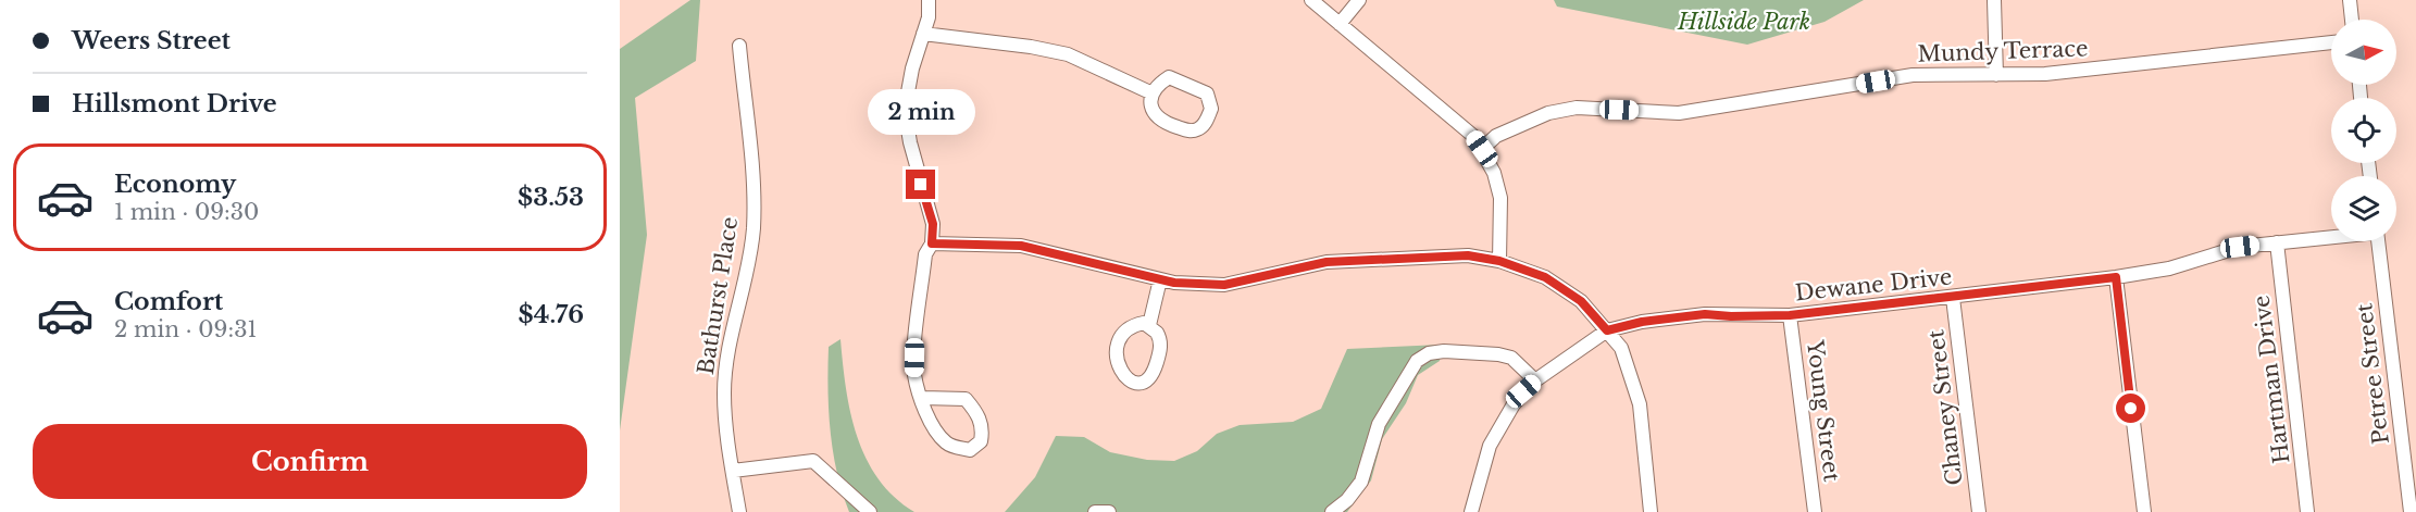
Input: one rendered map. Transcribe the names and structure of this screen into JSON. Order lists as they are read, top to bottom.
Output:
{
  "streets": {
    "street": [
      "Mundy Terrace",
      "Dewane Drive",
      "Bathurst Place",
      "Petree Street",
      "Hartman Drive",
      "Chaney Street",
      "Young Street"
    ]
  },
  "crossings": [
    ["Dewane Drive", "Hartman Drive"],
    ["Dewane Drive", "Chaney Street"],
    ["Dewane Drive", "Young Street"]
  ],
  "parks": ["Hillside Park"],
  "north": "right",
  "page": {
    "banner": ["Weers Street", "Hillsmont Drive"],
    "bubble": "2 min",
    "list": [
      {
        "name": "Economy",
        "note": "1 min · 09:30",
        "value": "$3.53"
      },
      {
        "name": "Comfort",
        "note": "2 min · 09:31",
        "value": "$4.76"
      }
    ],
    "buttons": "Confirm"
  }
}
